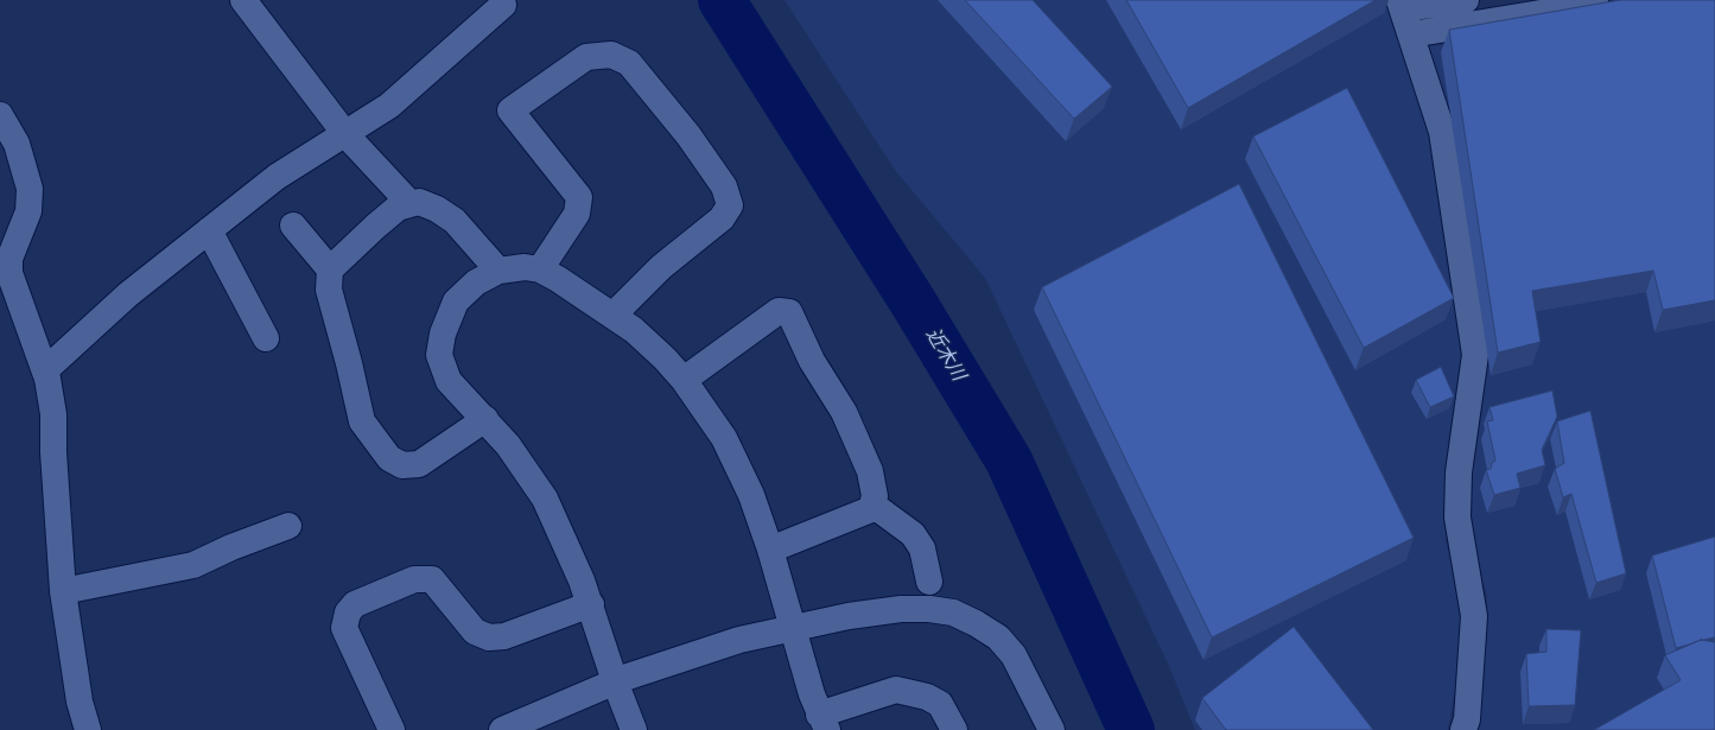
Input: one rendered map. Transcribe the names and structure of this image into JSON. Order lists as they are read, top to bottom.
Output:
{
  "water": ["近木川"]
}
